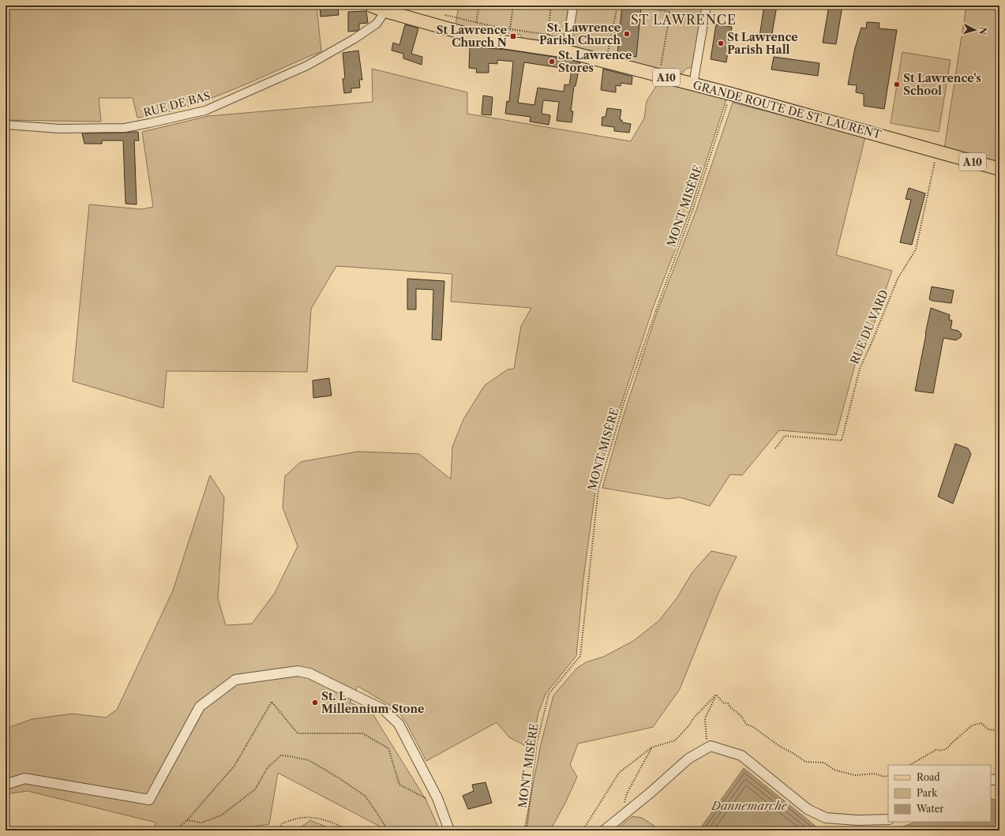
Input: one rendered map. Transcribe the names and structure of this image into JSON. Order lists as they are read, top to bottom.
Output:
{
  "streets": {
    "main road": ["A10", "GRANDE ROUTE DE ST. LAURENT"],
    "street": ["RUE DE BAS"],
    "path": ["MONT MISÈRE", "RUE DU VARD"]
  },
  "crossings": [
    ["RUE DE BAS", "GRANDE ROUTE DE ST. LAURENT"],
    ["GRANDE ROUTE DE ST. LAURENT", "MONT MISÈRE"],
    ["GRANDE ROUTE DE ST. LAURENT", "RUE DU VARD"]
  ],
  "districts": ["ST LAWRENCE"],
  "water": ["Dannemarche"],
  "places": {
    "other": [
      "St. Lawrence Parish Church",
      "St Lawrence Parish Hall",
      "St. Lawrence Stores",
      "St Lawrence's School",
      "St. L Millennium Stone"
    ],
    "transit": ["St Lawrence Church N"]
  },
  "legend": ["Road", "Park", "Water"],
  "north": "right"
}
